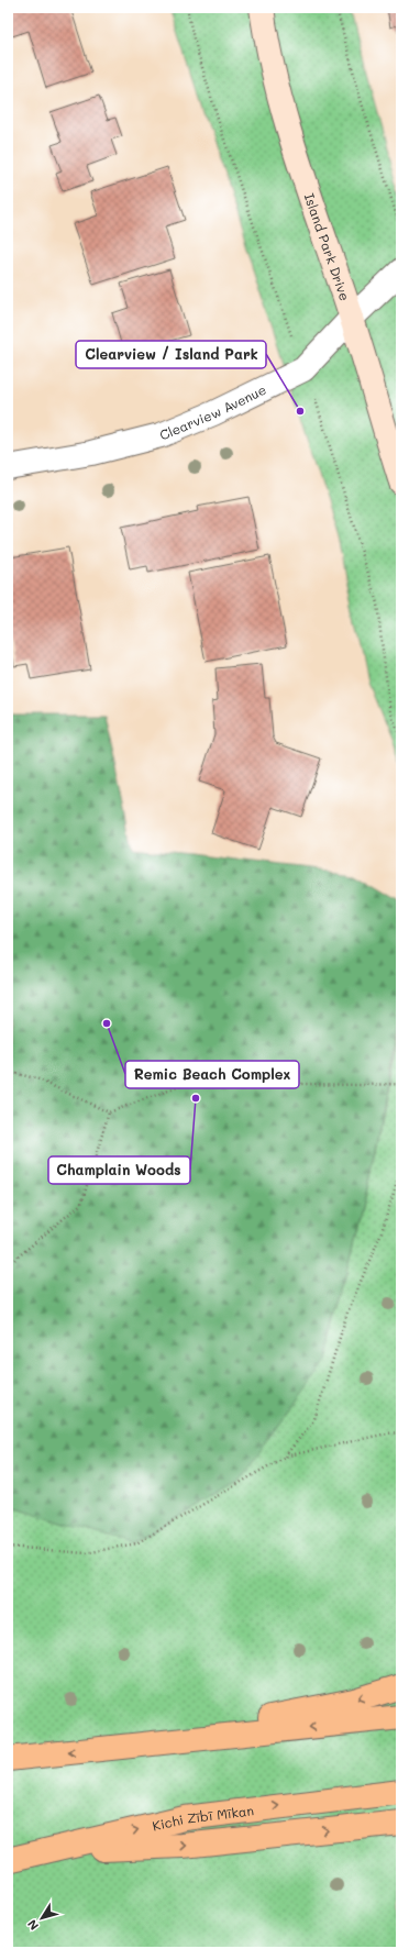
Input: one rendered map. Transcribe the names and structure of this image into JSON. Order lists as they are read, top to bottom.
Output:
{
  "streets": {
    "highway": ["Kichi Zībī Mīkan"],
    "main road": ["Island Park Drive"],
    "street": ["Clearview Avenue"]
  },
  "crossings": [
    ["Island Park Drive", "Clearview Avenue"]
  ],
  "places": ["Clearview / Island Park", "Remic Beach Complex", "Champlain Woods"],
  "north": "bottom left"
}
